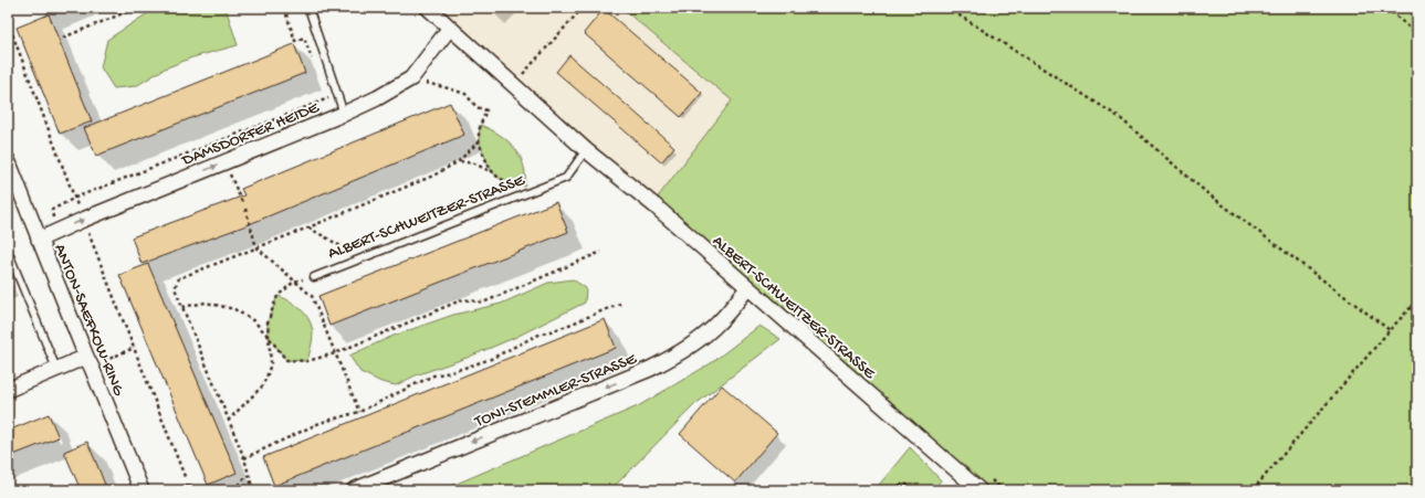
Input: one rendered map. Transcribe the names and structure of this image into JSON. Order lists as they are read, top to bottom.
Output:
{
  "streets": {
    "street": [
      "DAMSDORFER HEIDE",
      "ALBERT-SCHWEITZER-STRASSE",
      "ANTON-SAEFKOW-RING",
      "TONI-STEMMLER-STRASSE"
    ]
  },
  "crossings": [
    ["DAMSDORFER HEIDE", "ALBERT-SCHWEITZER-STRASSE"],
    ["DAMSDORFER HEIDE", "ANTON-SAEFKOW-RING"],
    ["ALBERT-SCHWEITZER-STRASSE", "TONI-STEMMLER-STRASSE"]
  ],
  "one_way": ["DAMSDORFER HEIDE", "TONI-STEMMLER-STRASSE"]
}
